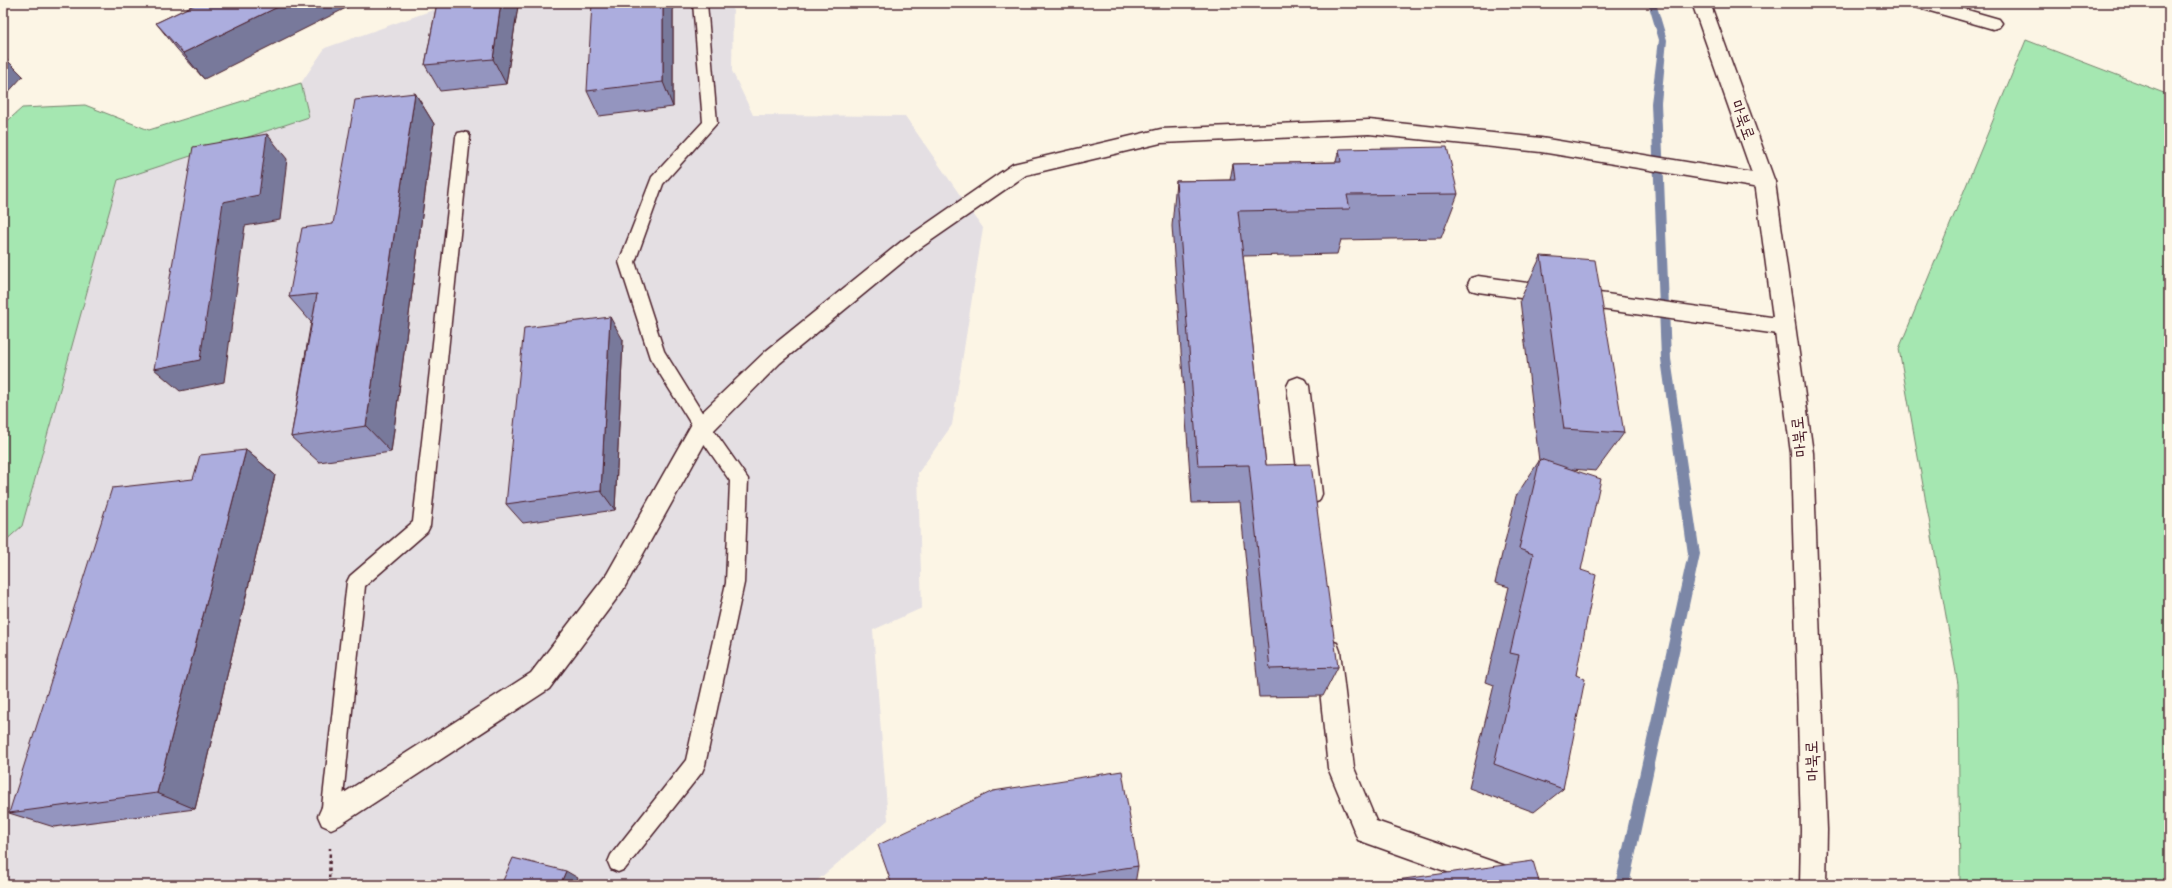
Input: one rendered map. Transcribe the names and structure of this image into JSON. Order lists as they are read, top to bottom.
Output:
{
  "streets": {
    "street": ["마북로"]
  }
}
